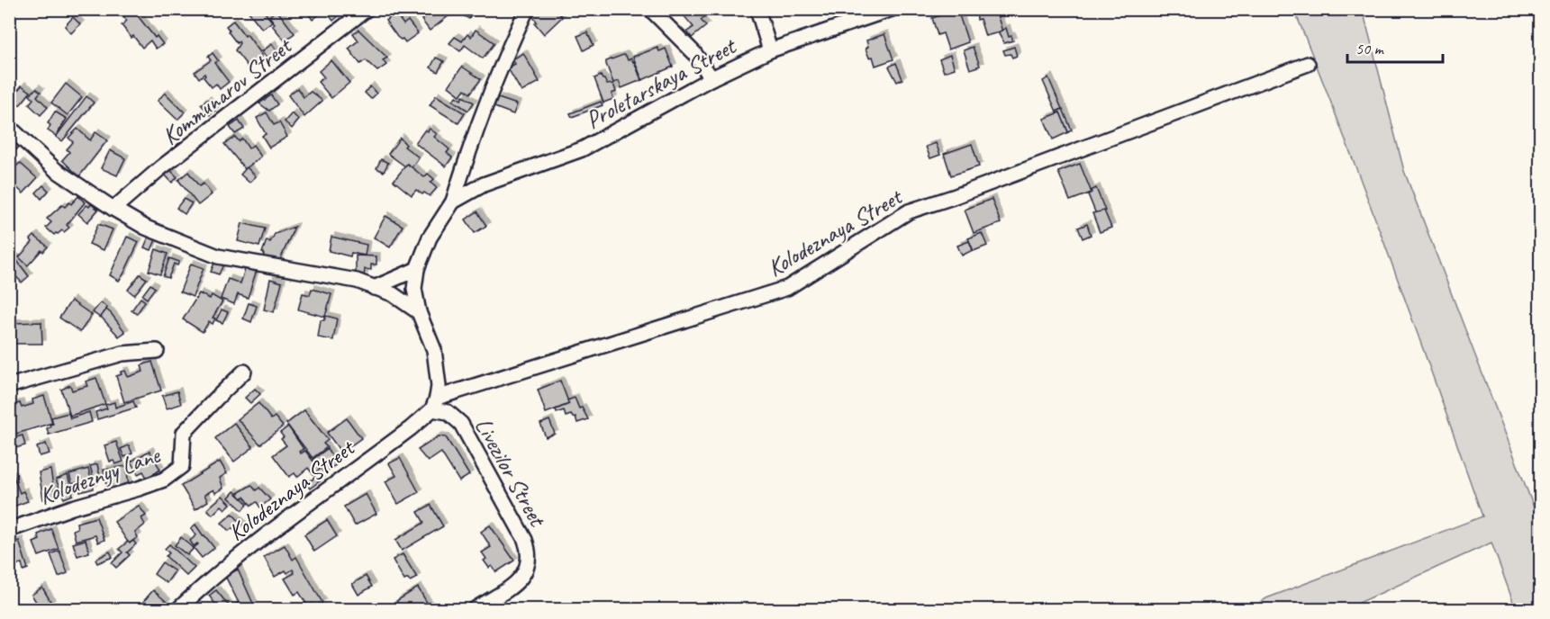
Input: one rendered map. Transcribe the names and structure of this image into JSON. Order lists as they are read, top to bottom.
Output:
{
  "streets": {
    "street": [
      "Proletarskaya Street",
      "Kommunarov Street",
      "Kolodeznaya Street",
      "Livezilor Street",
      "Kolodeznyy Lane"
    ]
  },
  "crossings": [
    ["Proletarskaya Street", "Kolodeznaya Street"],
    ["Proletarskaya Street", "Livezilor Street"],
    ["Kolodeznaya Street", "Livezilor Street"]
  ],
  "scale_bar": "50 m"
}
